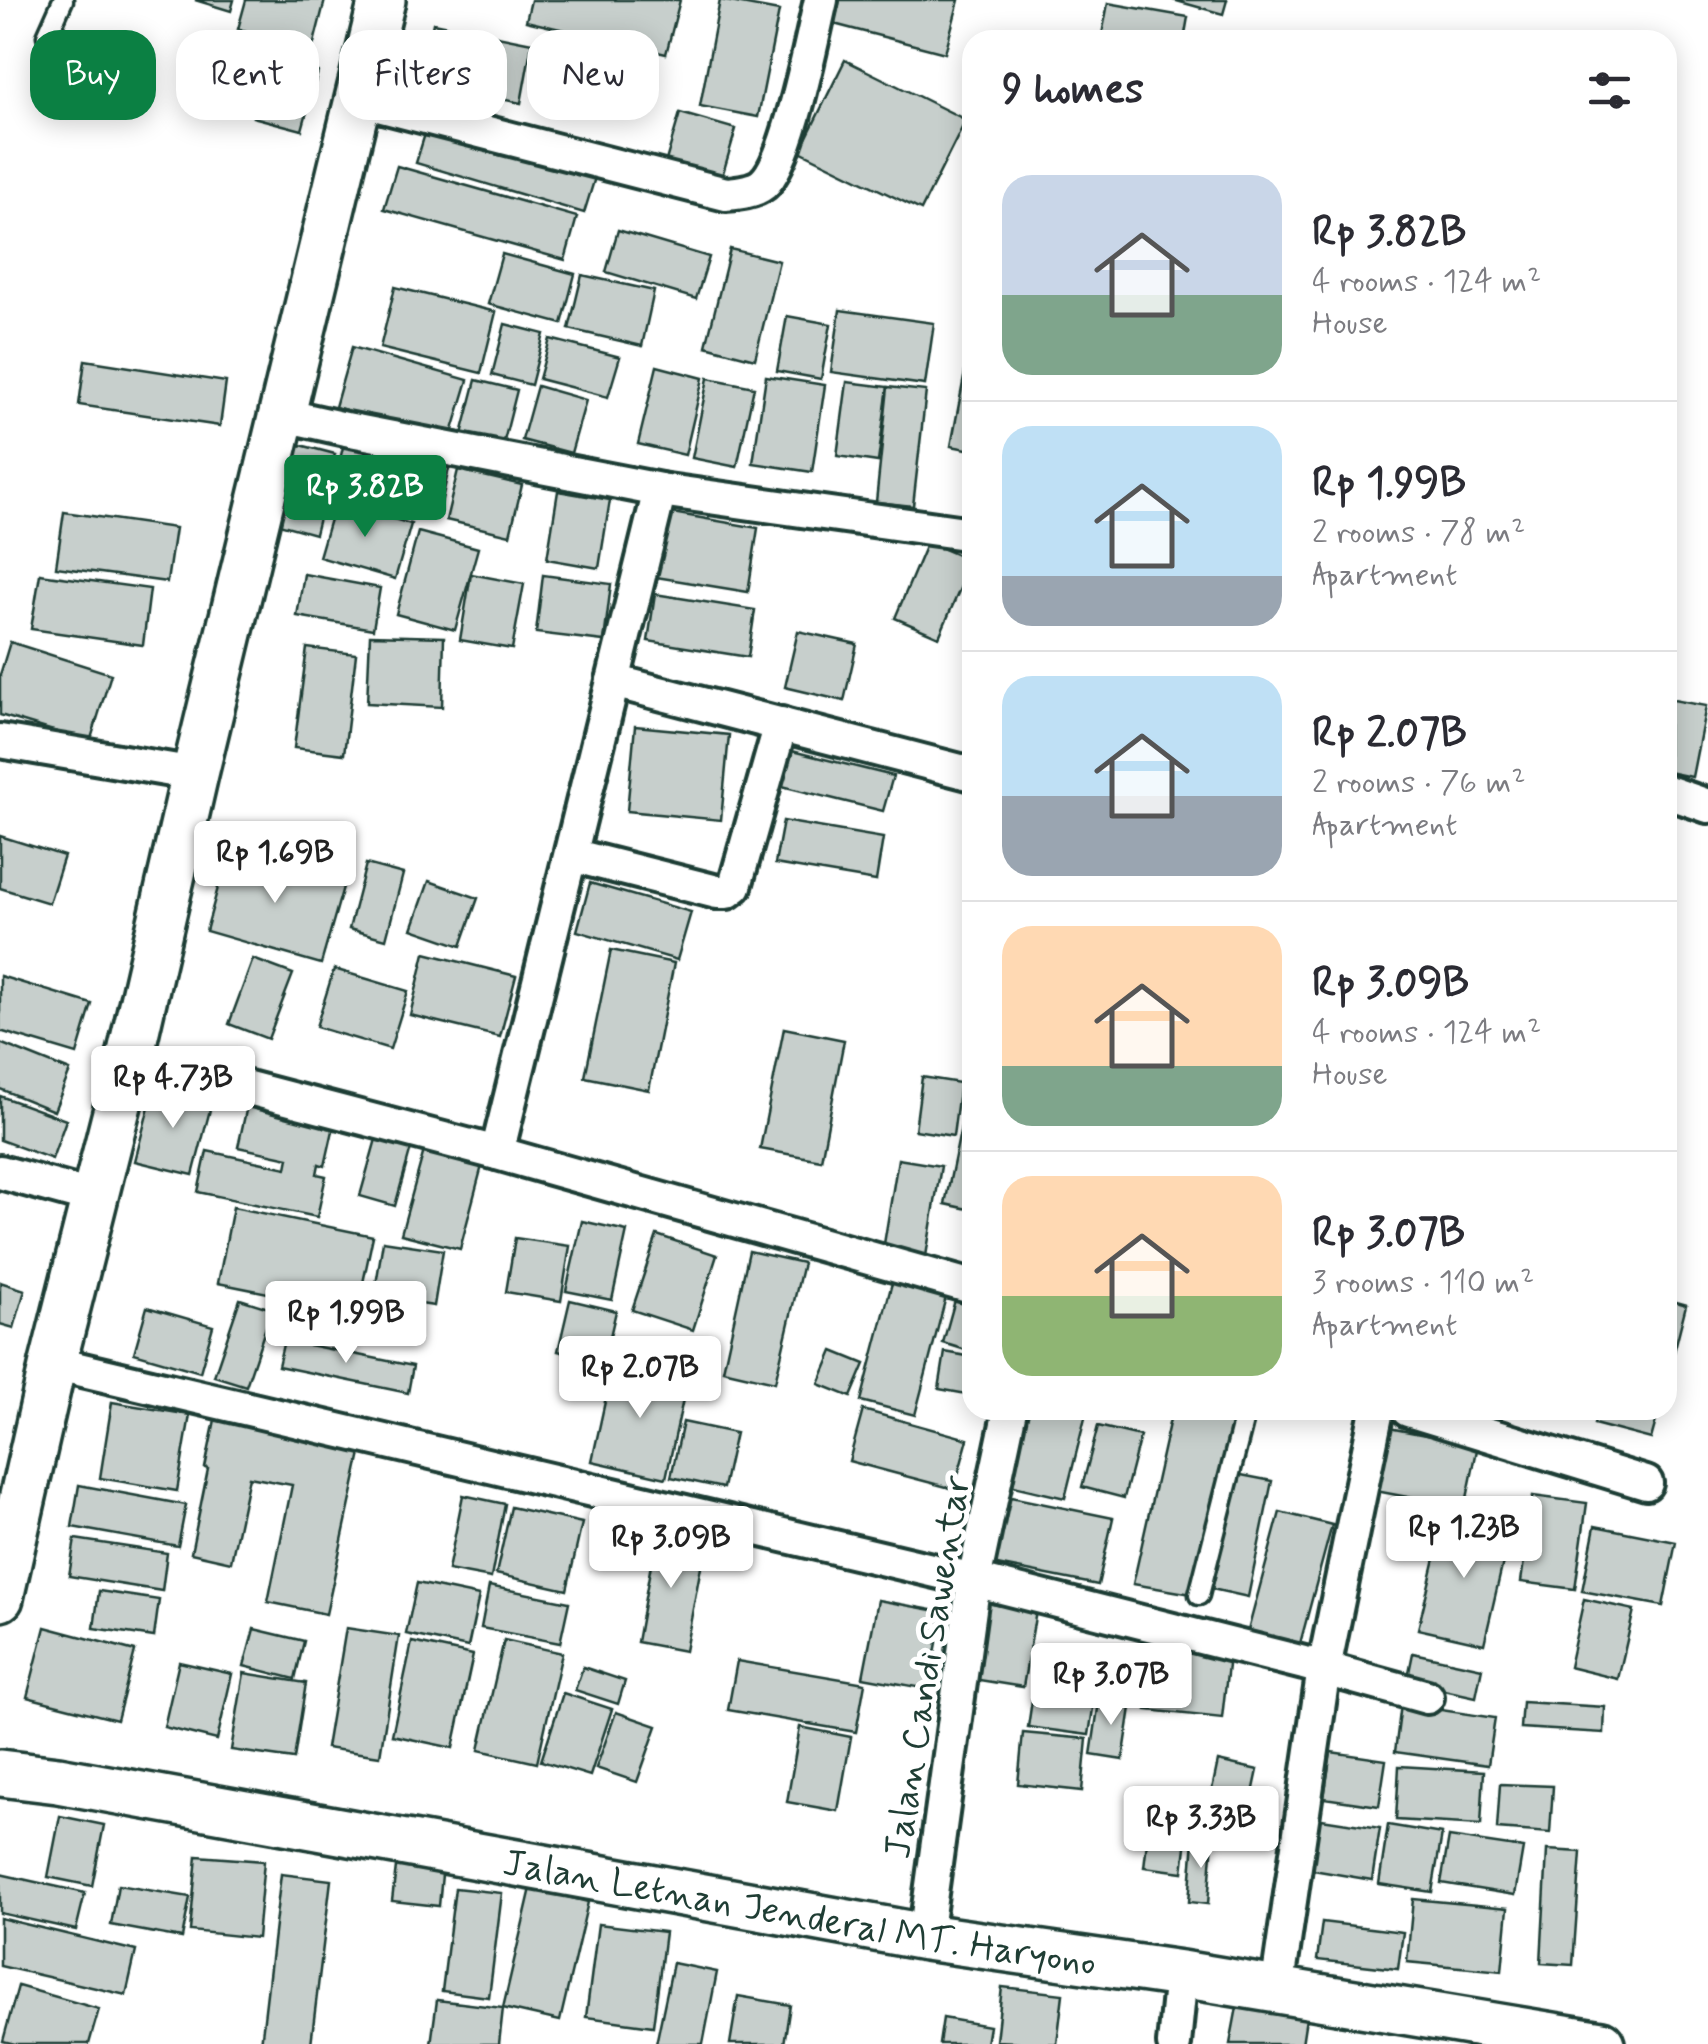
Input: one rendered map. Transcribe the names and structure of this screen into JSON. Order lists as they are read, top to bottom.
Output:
{
  "streets": {
    "main road": ["Jalan Letnan Jenderal MT. Haryono"],
    "street": ["Jalan Candi Sawentar"]
  },
  "crossings": [
    ["Jalan Candi Sawentar", "Jalan Letnan Jenderal MT. Haryono"]
  ],
  "page": {
    "chip": [
      "Buy",
      "Rent",
      "Filters",
      "New"
    ],
    "heading": "9 homes",
    "list": [
      {
        "name": "Rp 3.82B",
        "note": "4 rooms · 124 m² · House"
      },
      {
        "name": "Rp 1.99B",
        "note": "2 rooms · 78 m² · Apartment"
      },
      {
        "name": "Rp 2.07B",
        "note": "2 rooms · 76 m² · Apartment"
      },
      {
        "name": "Rp 3.09B",
        "note": "4 rooms · 124 m² · House"
      },
      {
        "name": "Rp 3.07B",
        "note": "3 rooms · 110 m² · Apartment"
      }
    ],
    "price": [
      "Rp 3.82B",
      "Rp 1.69B",
      "Rp 4.73B",
      "Rp 1.99B",
      "Rp 2.07B",
      "Rp 1.23B",
      "Rp 3.09B",
      "Rp 3.07B",
      "Rp 3.33B"
    ]
  }
}
